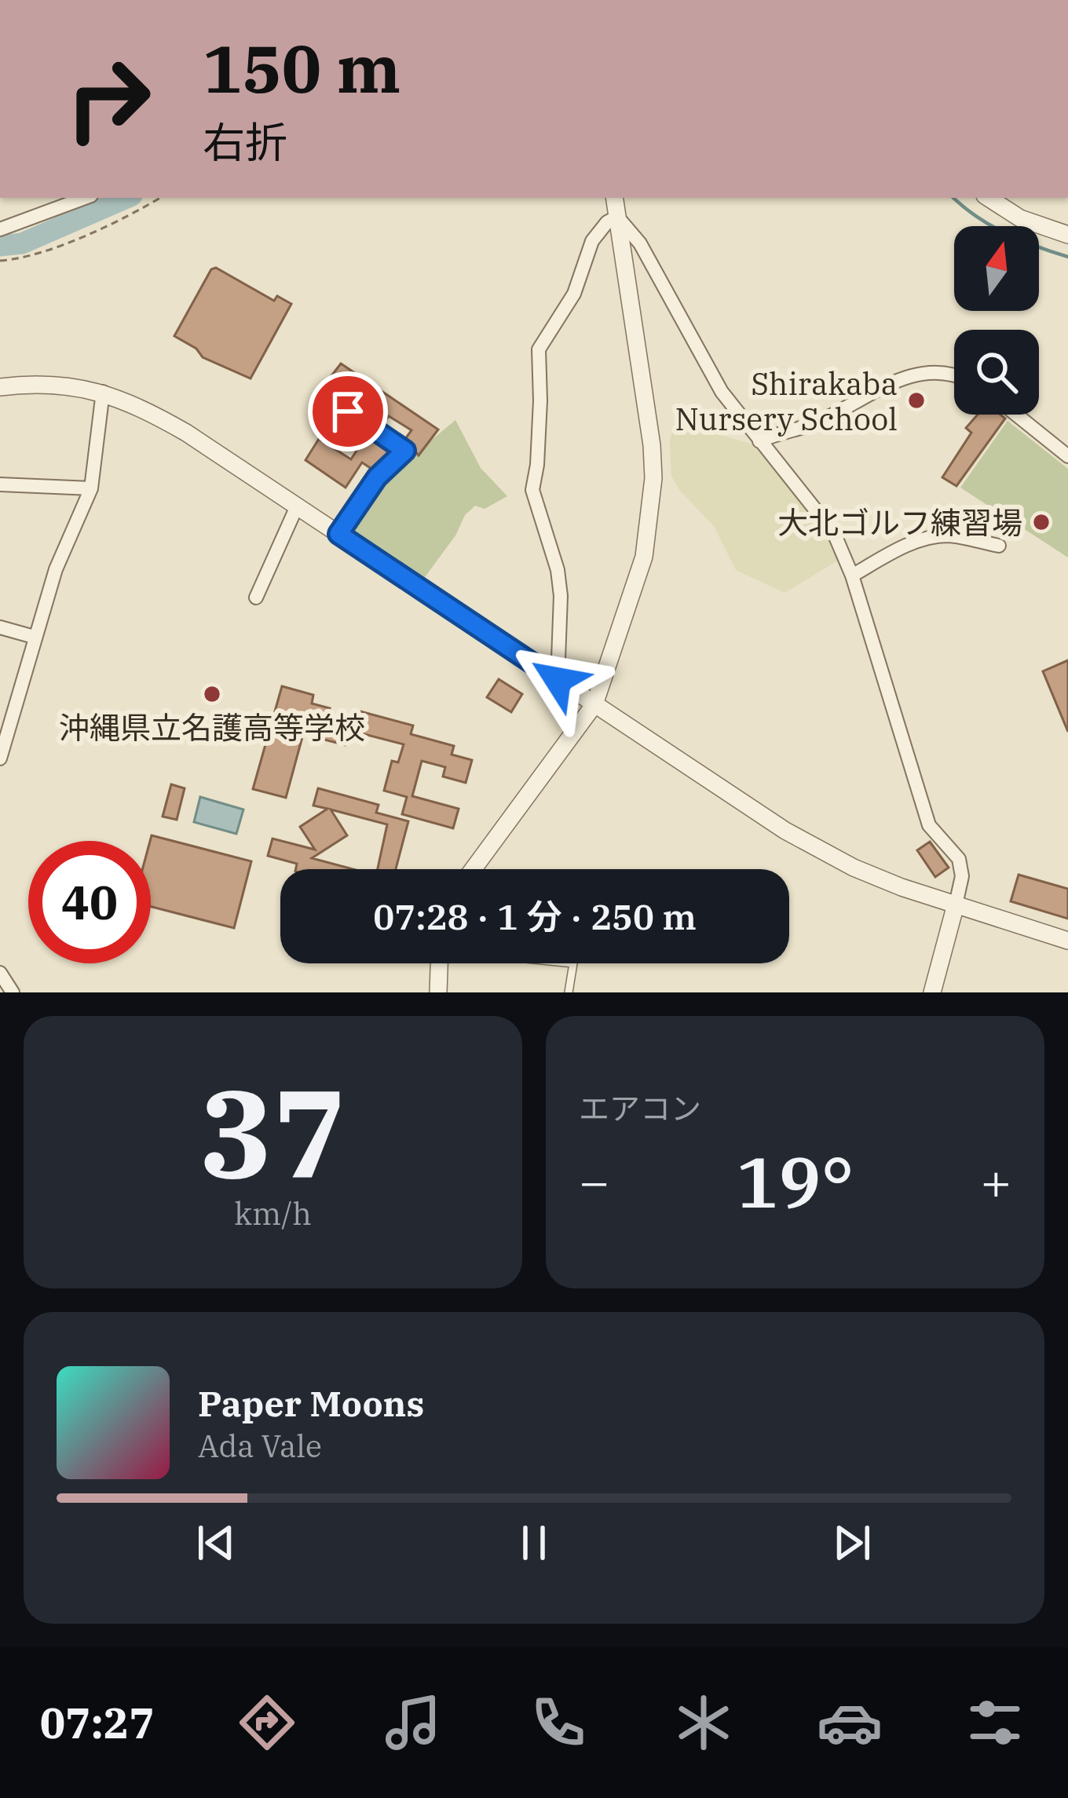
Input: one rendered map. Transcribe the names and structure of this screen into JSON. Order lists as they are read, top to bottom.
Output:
{
  "places": ["Shirakaba Nursery School", "大北ゴルフ練習場", "沖縄県立名護高等学校"],
  "north": "top",
  "page": {
    "turn": ["150 m", "右折"],
    "limit": "40",
    "trip": "07:28 · 1 分 · 250 m",
    "tile": [
      ["37", "km/h"],
      "エアコン"
    ],
    "heat": ["−", "19°", "+"],
    "song": ["Paper Moons", "Ada Vale"],
    "tabs": "07:27"
  }
}
